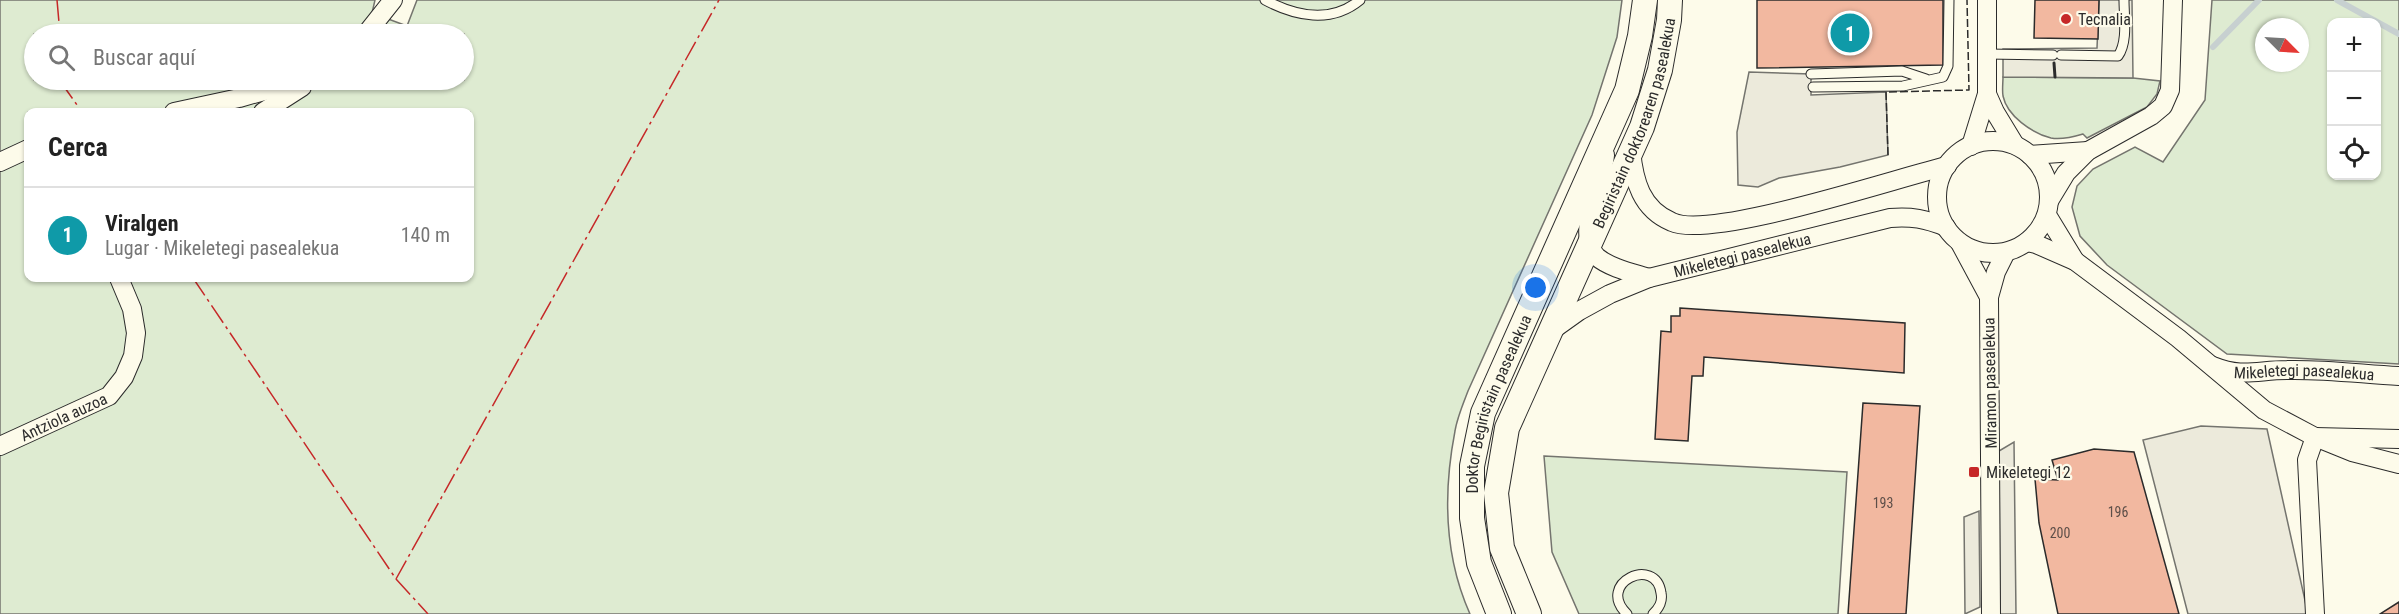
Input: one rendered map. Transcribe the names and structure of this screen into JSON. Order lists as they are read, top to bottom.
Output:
{
  "streets": {
    "main road": ["Begiristain doktorearen pasealekua", "Doktor Begiristain pasealekua"],
    "street": ["Mikeletegi pasealekua", "Miramon pasealekua", "Antziola auzoa"]
  },
  "crossings": [
    ["Begiristain doktorearen pasealekua", "Mikeletegi pasealekua"],
    ["Begiristain doktorearen pasealekua", "Doktor Begiristain pasealekua"],
    ["Mikeletegi pasealekua", "Miramon pasealekua"],
    ["Mikeletegi pasealekua", "Doktor Begiristain pasealekua"]
  ],
  "places": {
    "other": ["Tecnalia"],
    "transit": ["Mikeletegi 12"]
  },
  "house_numbers": ["193", "196", "200"],
  "north": "bottom right",
  "page": {
    "pins": "1",
    "map_buttons": ["+", "−"],
    "search": "Buscar aquí",
    "heading": "Cerca",
    "list": [
      {
        "mark": "1",
        "name": "Viralgen",
        "note": "Lugar · Mikeletegi pasealekua",
        "value": "140 m"
      }
    ]
  }
}
